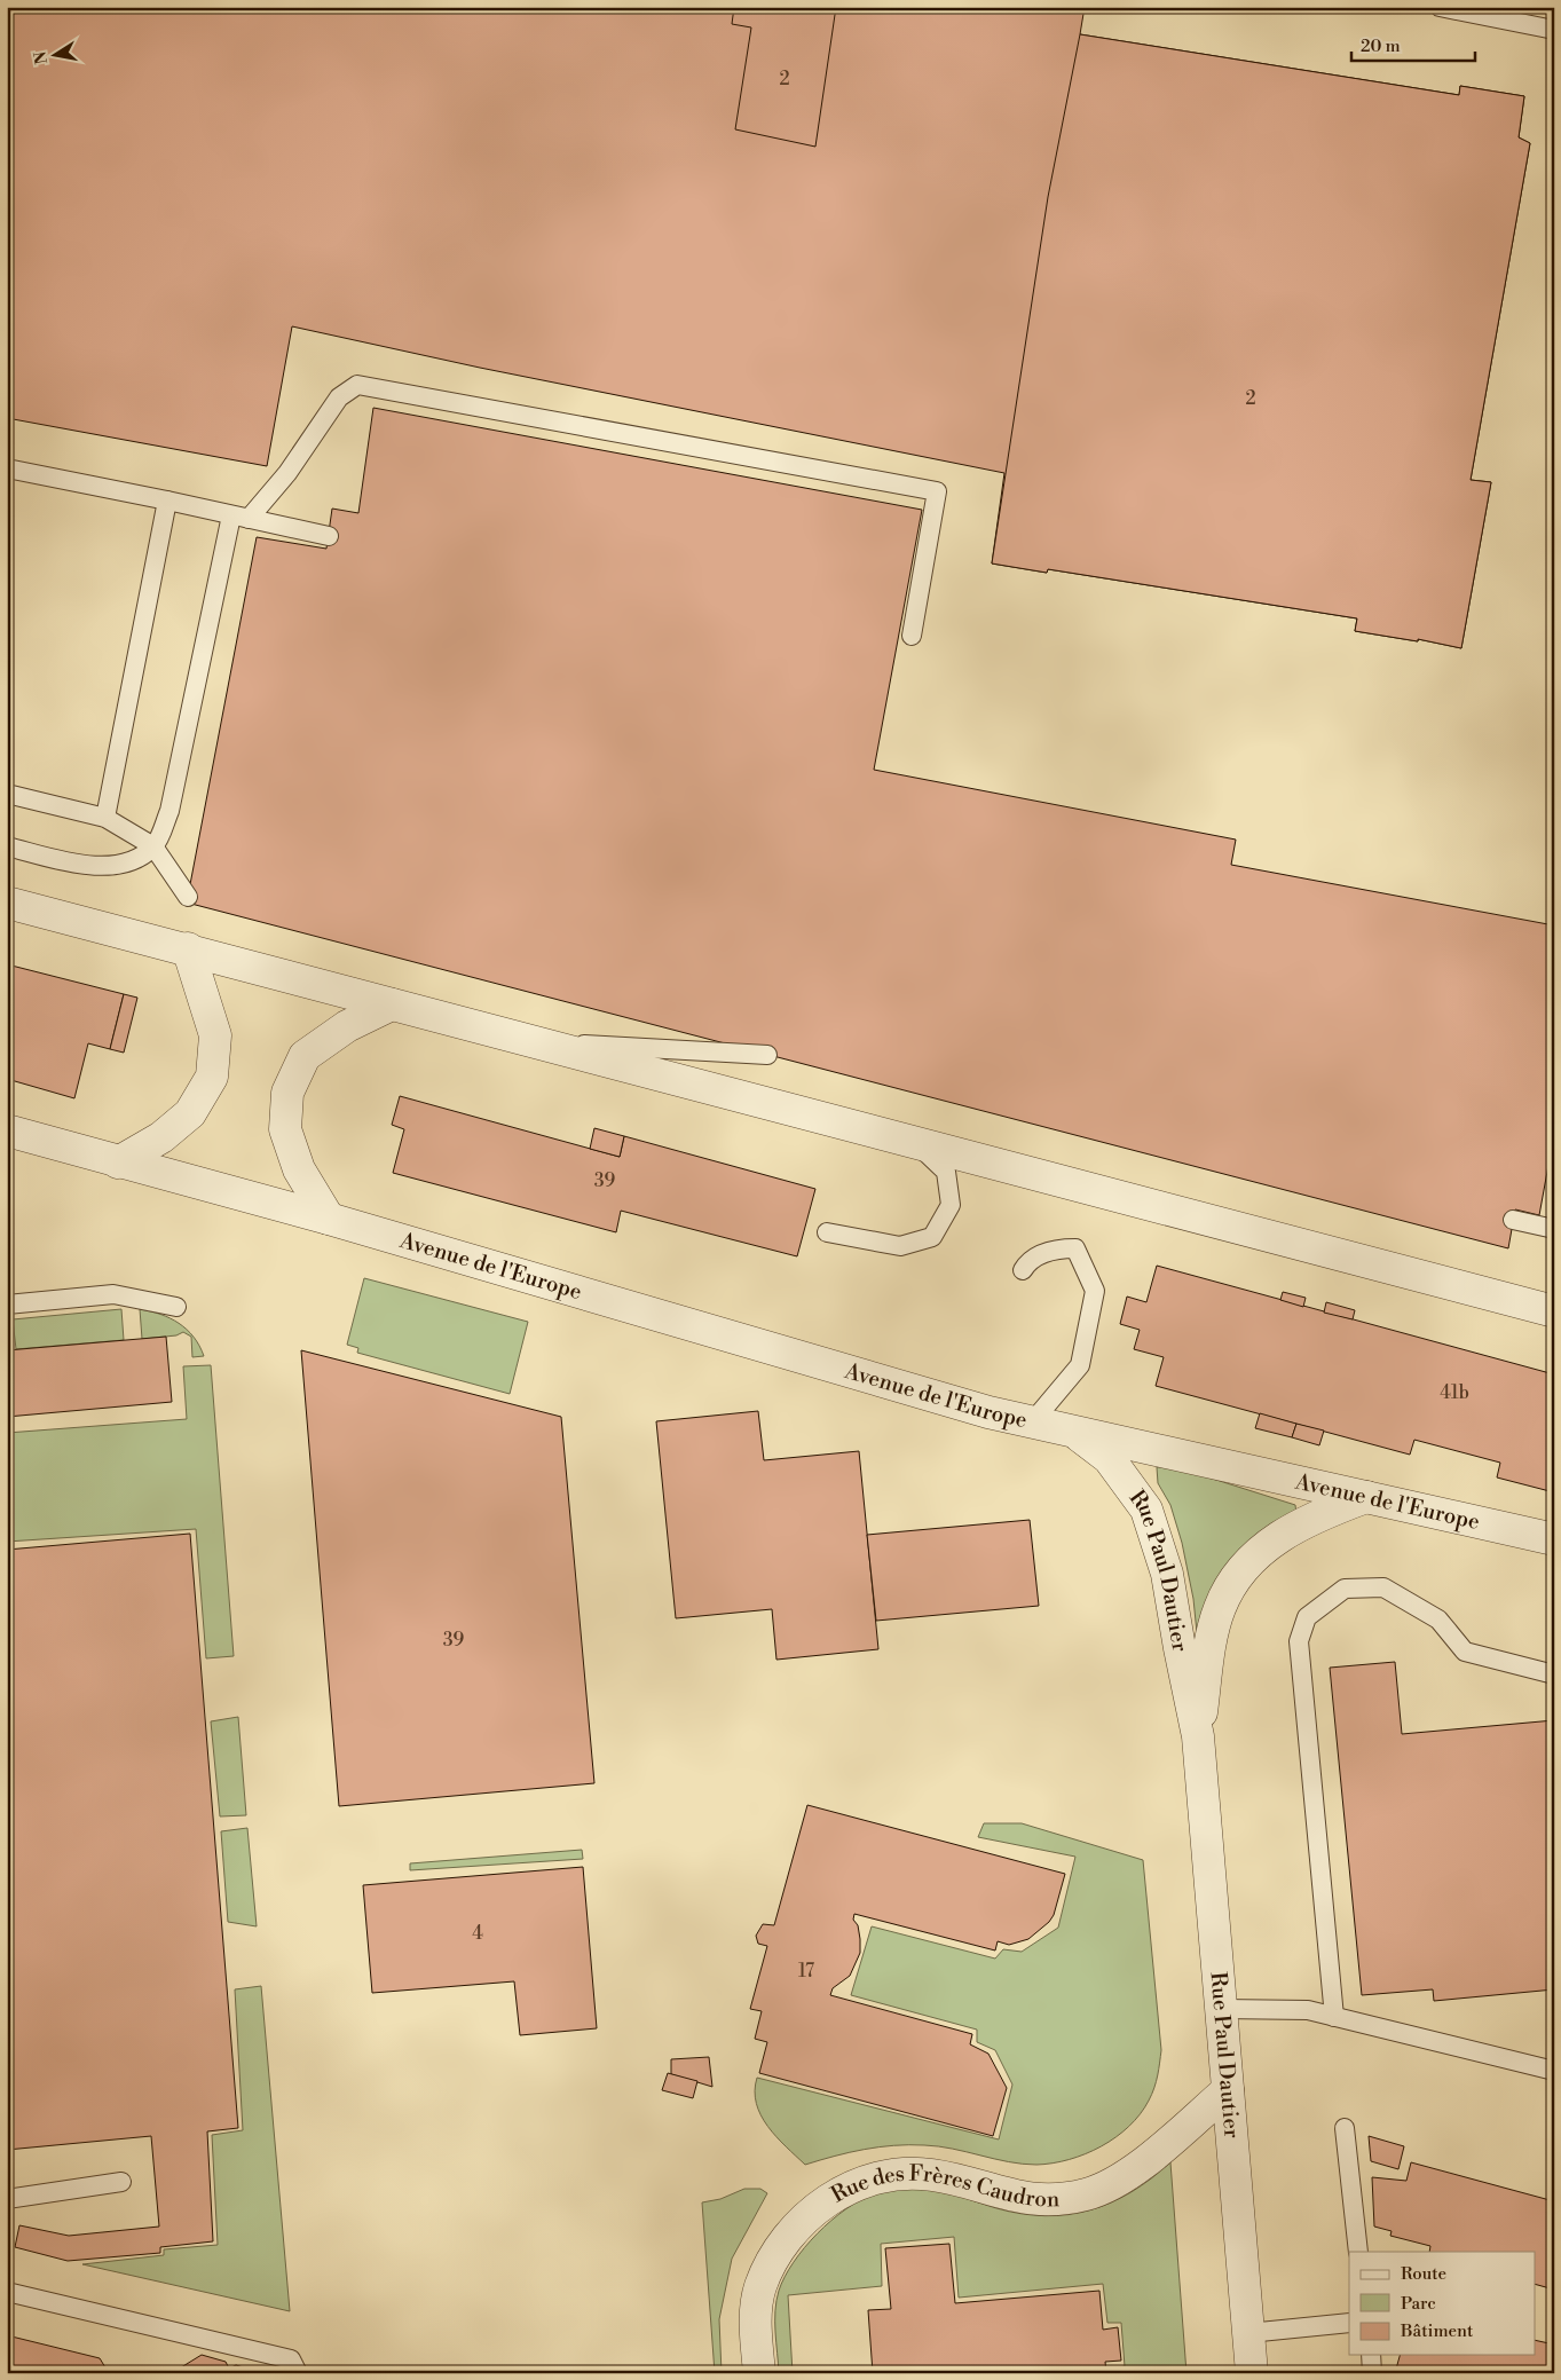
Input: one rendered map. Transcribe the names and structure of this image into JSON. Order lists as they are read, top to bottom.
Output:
{
  "streets": {
    "street": ["Avenue de l'Europe", "Rue Paul Dautier", "Rue des Frères Caudron"]
  },
  "crossings": [
    ["Avenue de l'Europe", "Rue Paul Dautier"],
    ["Rue Paul Dautier", "Rue des Frères Caudron"]
  ],
  "house_numbers": [
    "2",
    "2",
    "39",
    "41b",
    "39",
    "4",
    "17"
  ],
  "legend": ["Route", "Parc", "Bâtiment"],
  "scale_bar": "20 m",
  "north": "left"
}
